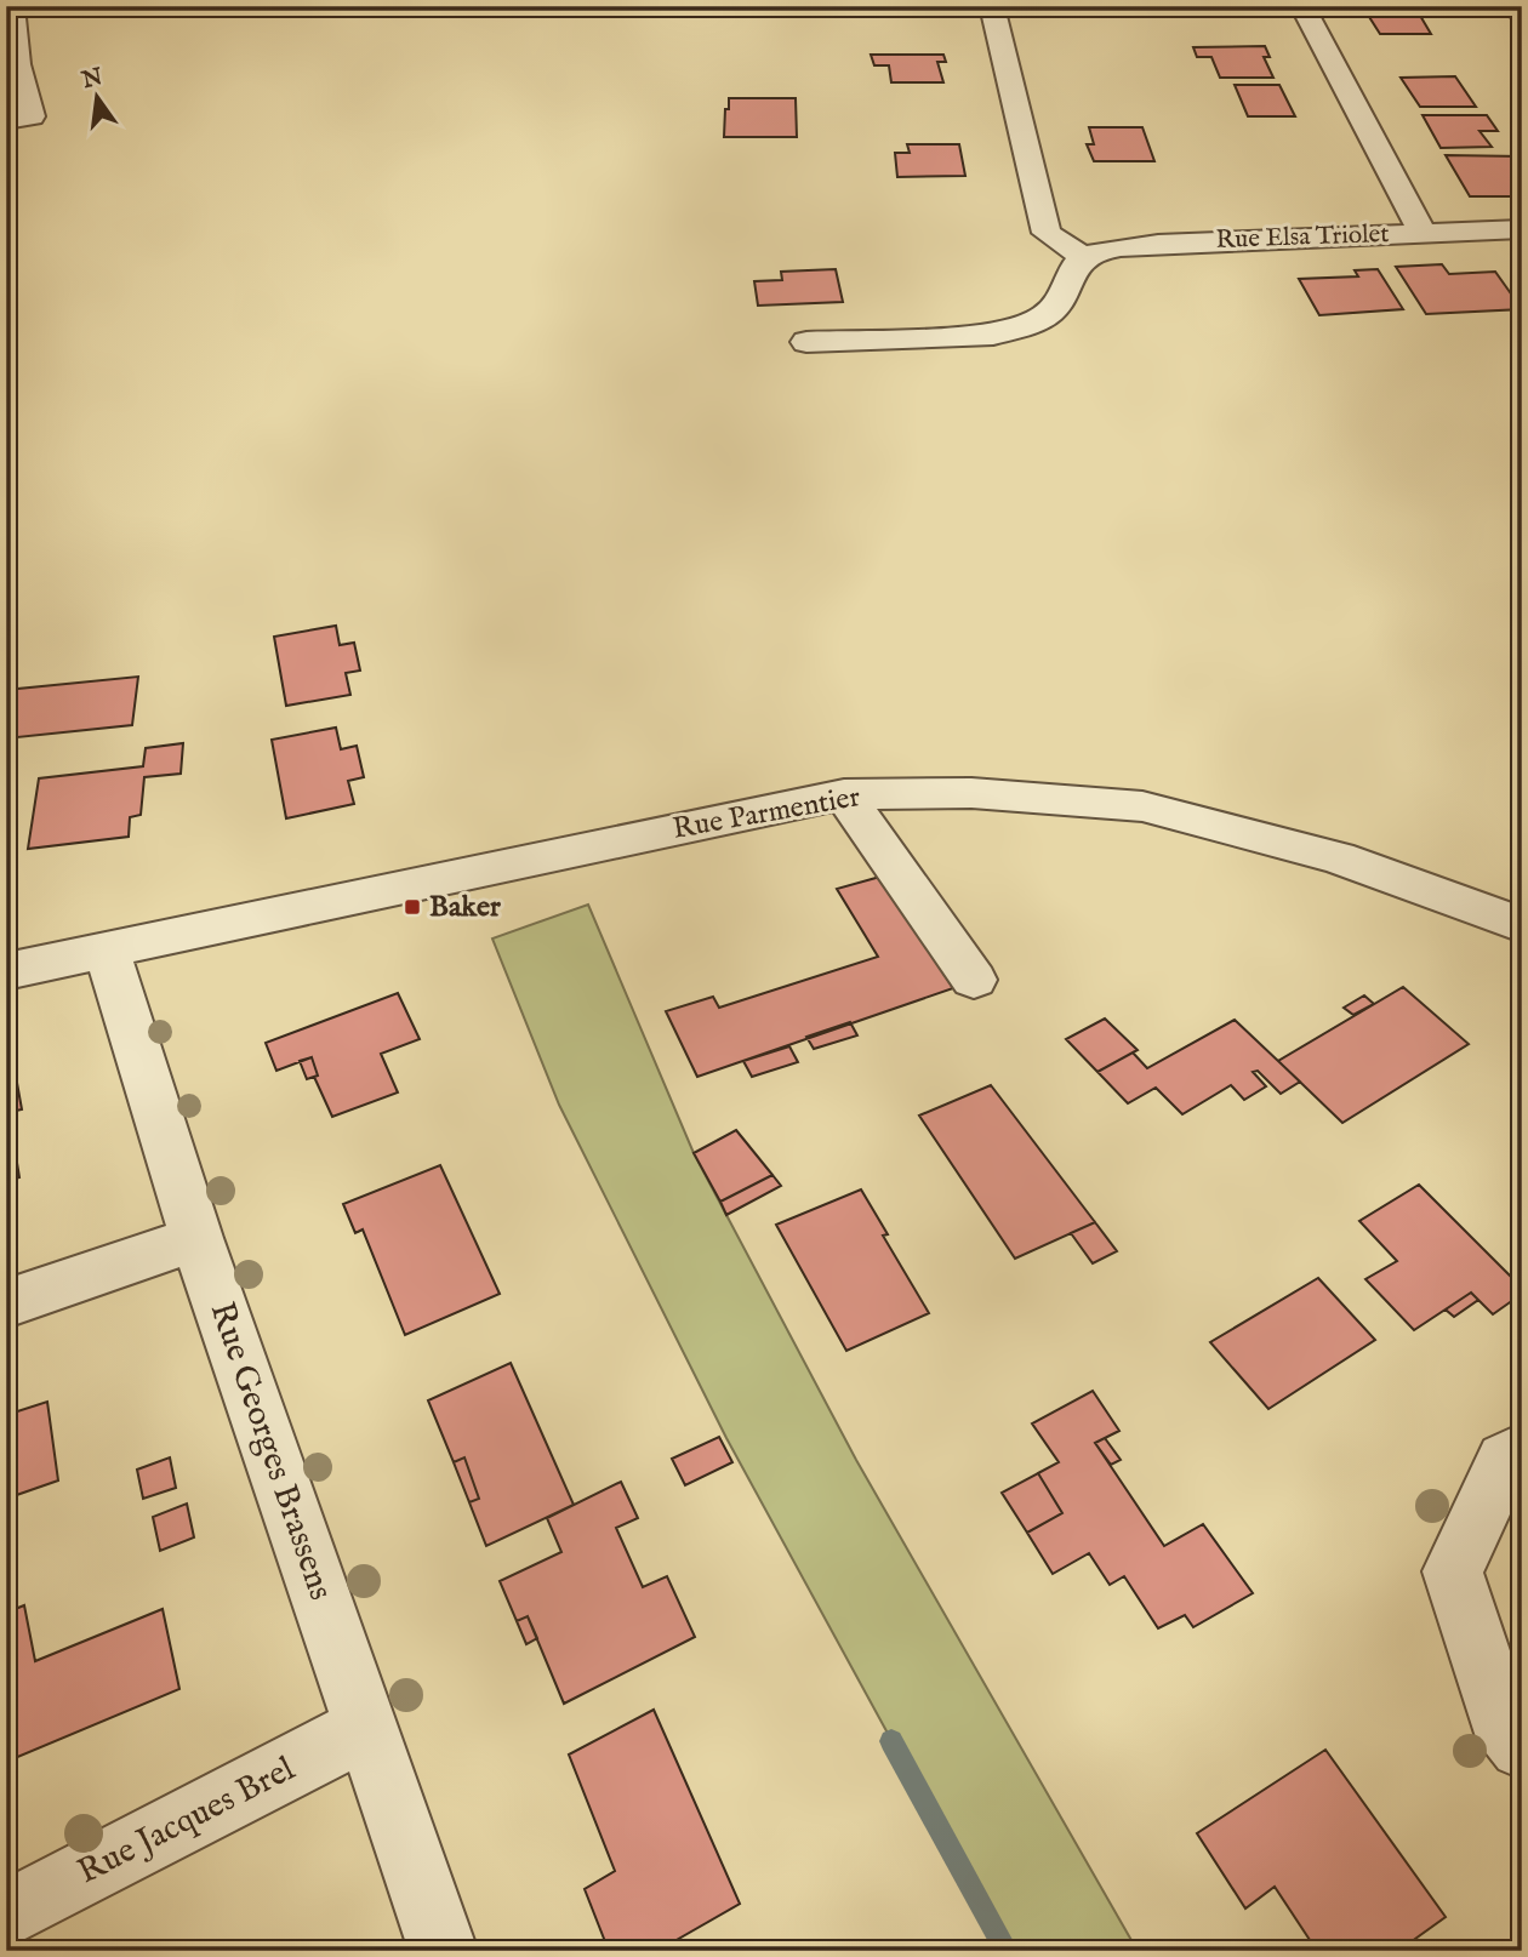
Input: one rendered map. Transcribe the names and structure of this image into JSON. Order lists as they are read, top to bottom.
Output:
{
  "streets": {
    "street": [
      "Rue Elsa Triolet",
      "Rue Parmentier",
      "Rue Georges Brassens",
      "Rue Jacques Brel"
    ]
  },
  "crossings": [
    ["Rue Parmentier", "Rue Georges Brassens"],
    ["Rue Georges Brassens", "Rue Jacques Brel"]
  ],
  "places": {
    "transit": ["Baker"]
  },
  "north": "top"
}
